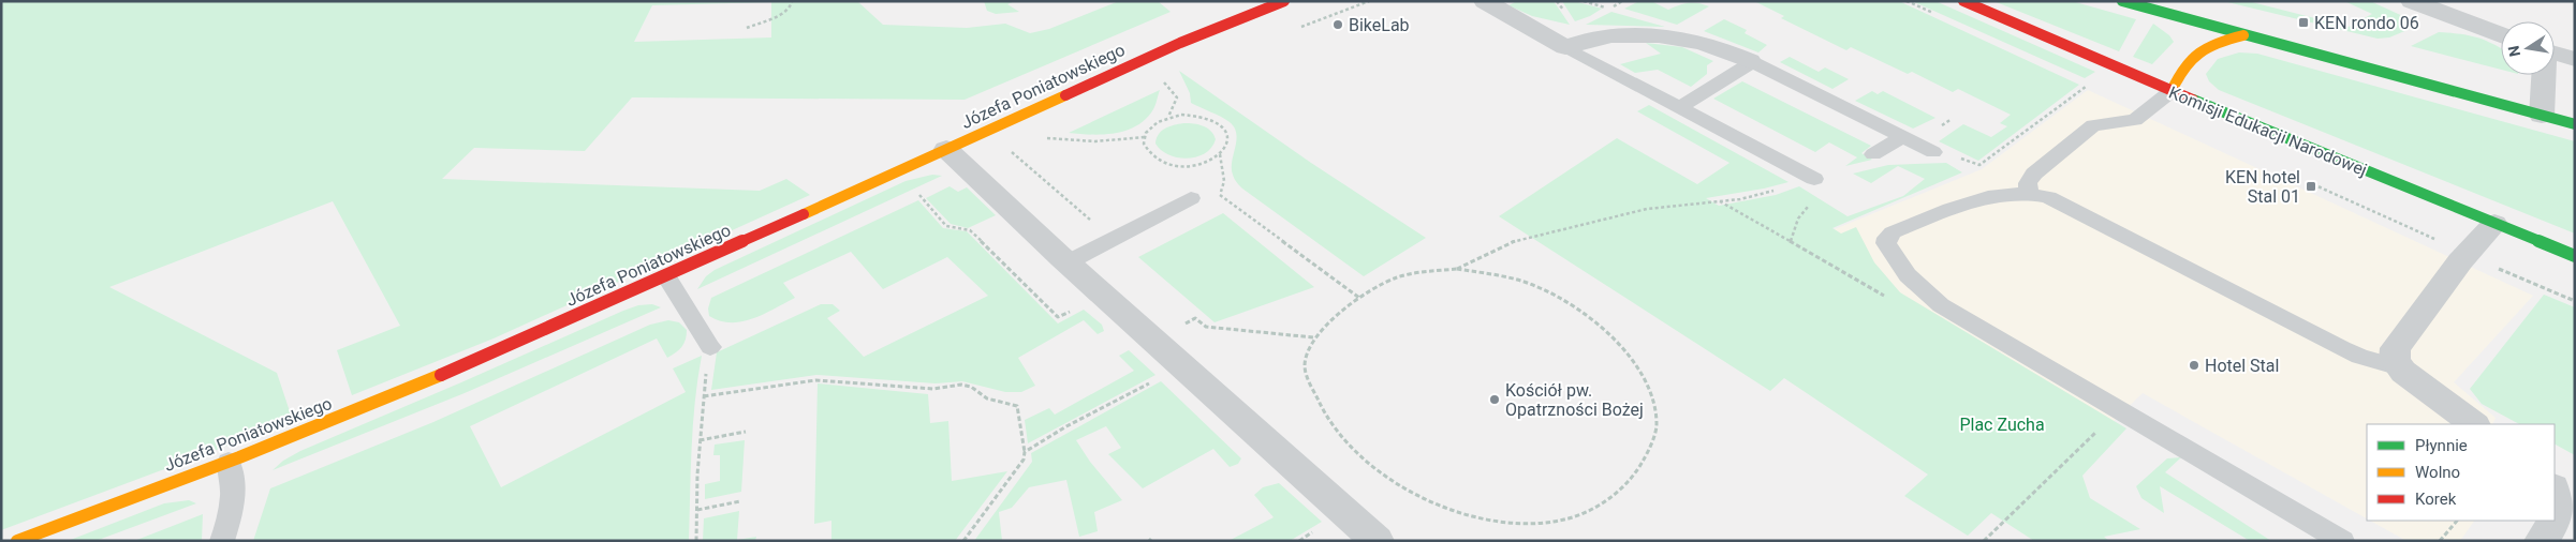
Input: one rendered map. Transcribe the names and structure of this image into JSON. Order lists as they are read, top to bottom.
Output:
{
  "streets": {
    "street": ["Józefa Poniatowskiego", "Komisji Edukacji Narodowej"]
  },
  "parks": ["Plac Zucha"],
  "places": {
    "transit": ["KEN rondo 06", "KEN hotel Stal 01"],
    "other": ["BikeLab", "Hotel Stal", "Kościół pw. Opatrzności Bożej"]
  },
  "legend": ["Płynnie", "Wolno", "Korek"],
  "north": "left"
}
